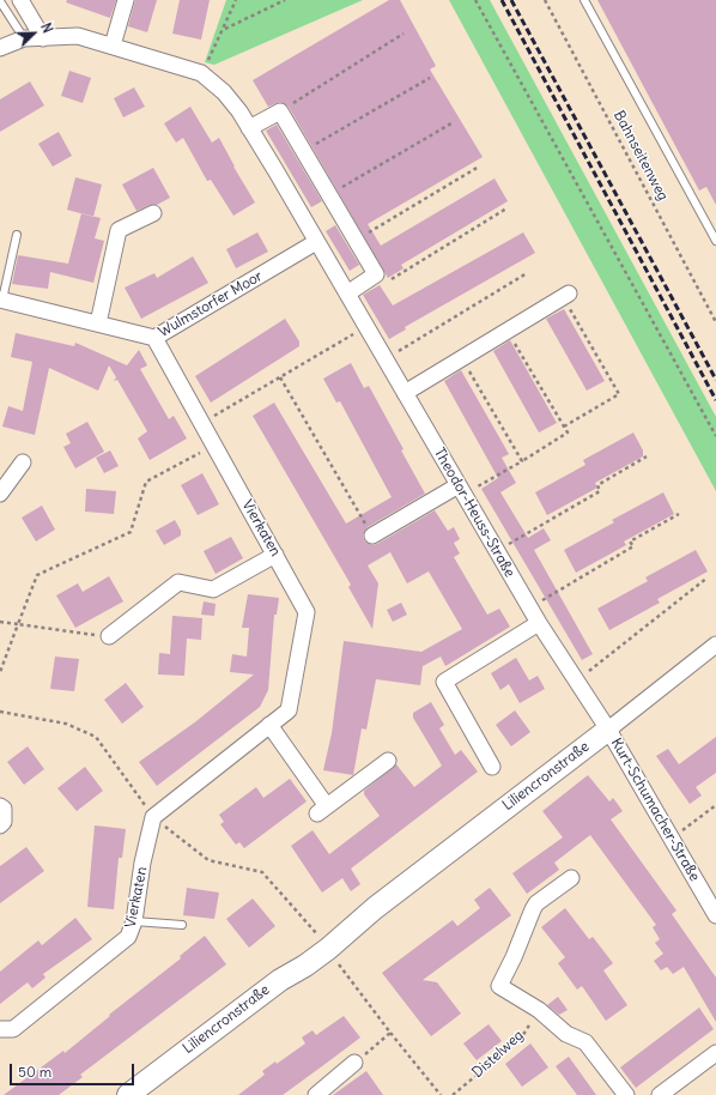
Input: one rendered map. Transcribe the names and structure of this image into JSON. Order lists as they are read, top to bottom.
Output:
{
  "streets": {
    "street": [
      "Wulmstorfer Moor",
      "Theodor-Heuss-Straße",
      "Vierkaten",
      "Liliencronstraße",
      "Kurt-Schumacher-Straße"
    ],
    "path": ["Bahnseitenweg", "Distelweg"]
  },
  "crossings": [
    ["Wulmstorfer Moor", "Theodor-Heuss-Straße"],
    ["Wulmstorfer Moor", "Vierkaten"],
    ["Theodor-Heuss-Straße", "Liliencronstraße"],
    ["Theodor-Heuss-Straße", "Kurt-Schumacher-Straße"],
    ["Liliencronstraße", "Kurt-Schumacher-Straße"]
  ],
  "scale_bar": "50 m",
  "north": "top right"
}
